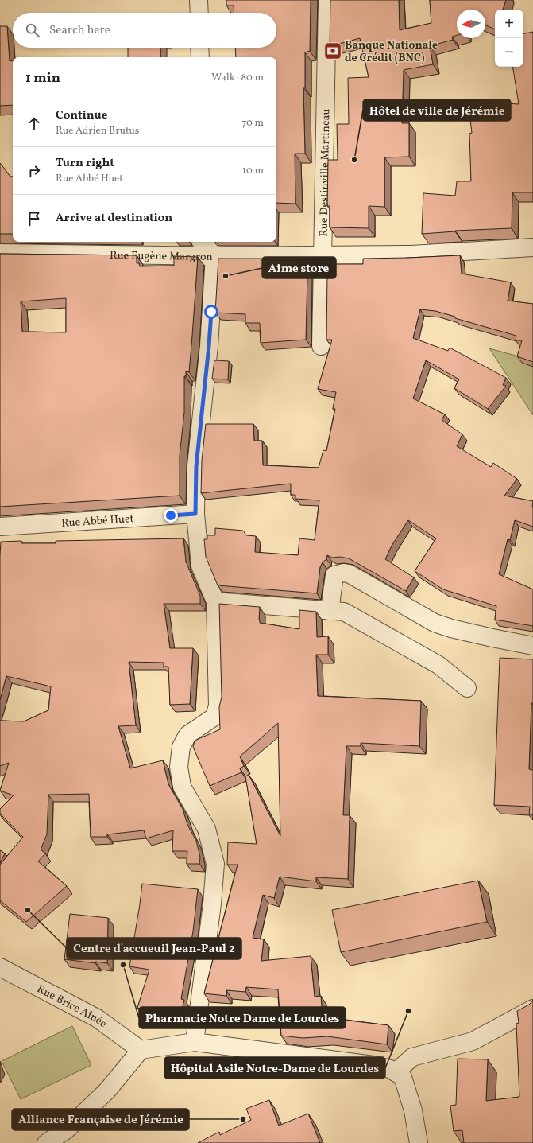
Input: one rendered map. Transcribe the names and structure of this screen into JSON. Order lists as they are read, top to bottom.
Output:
{
  "streets": {
    "street": [
      "Rue Destinville Martineau",
      "Rue Eugène Margron",
      "Rue Abbé Huet",
      "Rue Brice Aînée"
    ]
  },
  "crossings": [
    ["Rue Destinville Martineau", "Rue Eugène Margron"]
  ],
  "places": {
    "bank": ["Banque Nationale de Crédit (BNC)"],
    "other": [
      "Hôtel de ville de Jérémie",
      "Aime store",
      "Centre d'accueuil Jean-Paul 2",
      "Pharmacie Notre Dame de Lourdes",
      "Hôpital Asile Notre-Dame de Lourdes",
      "Alliance Française de Jérémie"
    ]
  },
  "north": "left",
  "page": {
    "map_buttons": ["+", "−"],
    "search": "Search here",
    "heading": ["1 min", "Walk · 80 m"],
    "list": [
      ["Continue", "Rue Adrien Brutus", "70 m"],
      ["Turn right", "Rue Abbé Huet", "10 m"],
      "Arrive at destination"
    ]
  }
}
